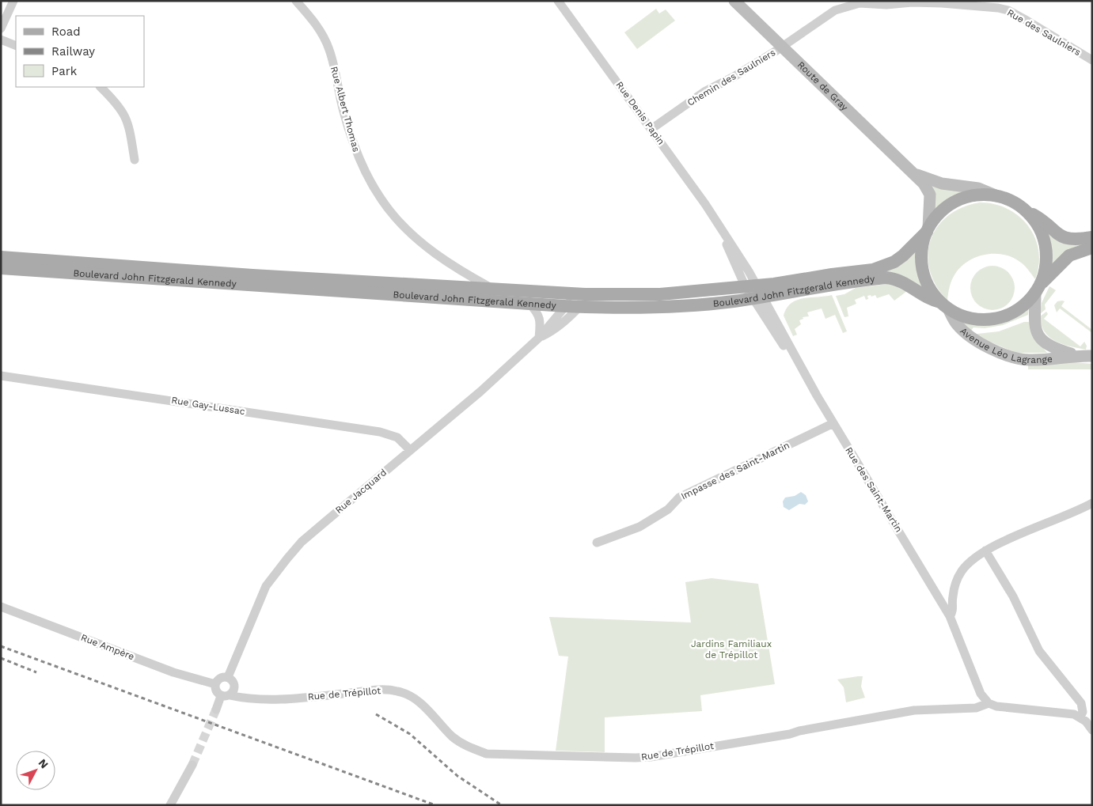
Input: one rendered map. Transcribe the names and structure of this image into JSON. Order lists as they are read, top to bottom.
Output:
{
  "streets": {
    "main road": ["Route de Gray", "Boulevard John Fitzgerald Kennedy", "Avenue Léo Lagrange"],
    "street": [
      "Rue des Saulniers",
      "Chemin des Saulniers",
      "Rue Albert Thomas",
      "Rue Denis Papin",
      "Rue Gay-Lussac",
      "Impasse des Saint-Martin",
      "Rue des Saint-Martin",
      "Rue Jacquard",
      "Rue Ampère",
      "Rue de Trépillot"
    ]
  },
  "crossings": [
    ["Rue des Saulniers", "Chemin des Saulniers"],
    ["Chemin des Saulniers", "Route de Gray"],
    ["Chemin des Saulniers", "Rue Denis Papin"],
    ["Route de Gray", "Boulevard John Fitzgerald Kennedy"],
    ["Route de Gray", "Avenue Léo Lagrange"],
    ["Rue Albert Thomas", "Boulevard John Fitzgerald Kennedy"],
    ["Rue Denis Papin", "Boulevard John Fitzgerald Kennedy"],
    ["Rue Denis Papin", "Rue des Saint-Martin"],
    ["Boulevard John Fitzgerald Kennedy", "Avenue Léo Lagrange"],
    ["Boulevard John Fitzgerald Kennedy", "Rue des Saint-Martin"],
    ["Boulevard John Fitzgerald Kennedy", "Rue Jacquard"],
    ["Rue Gay-Lussac", "Rue Jacquard"],
    ["Impasse des Saint-Martin", "Rue des Saint-Martin"],
    ["Rue des Saint-Martin", "Rue de Trépillot"],
    ["Rue Jacquard", "Rue Ampère"],
    ["Rue Jacquard", "Rue de Trépillot"],
    ["Rue Ampère", "Rue de Trépillot"]
  ],
  "parks": ["Jardins Familiaux de Trépillot"],
  "legend": ["Road", "Railway", "Park"],
  "north": "top right"
}
